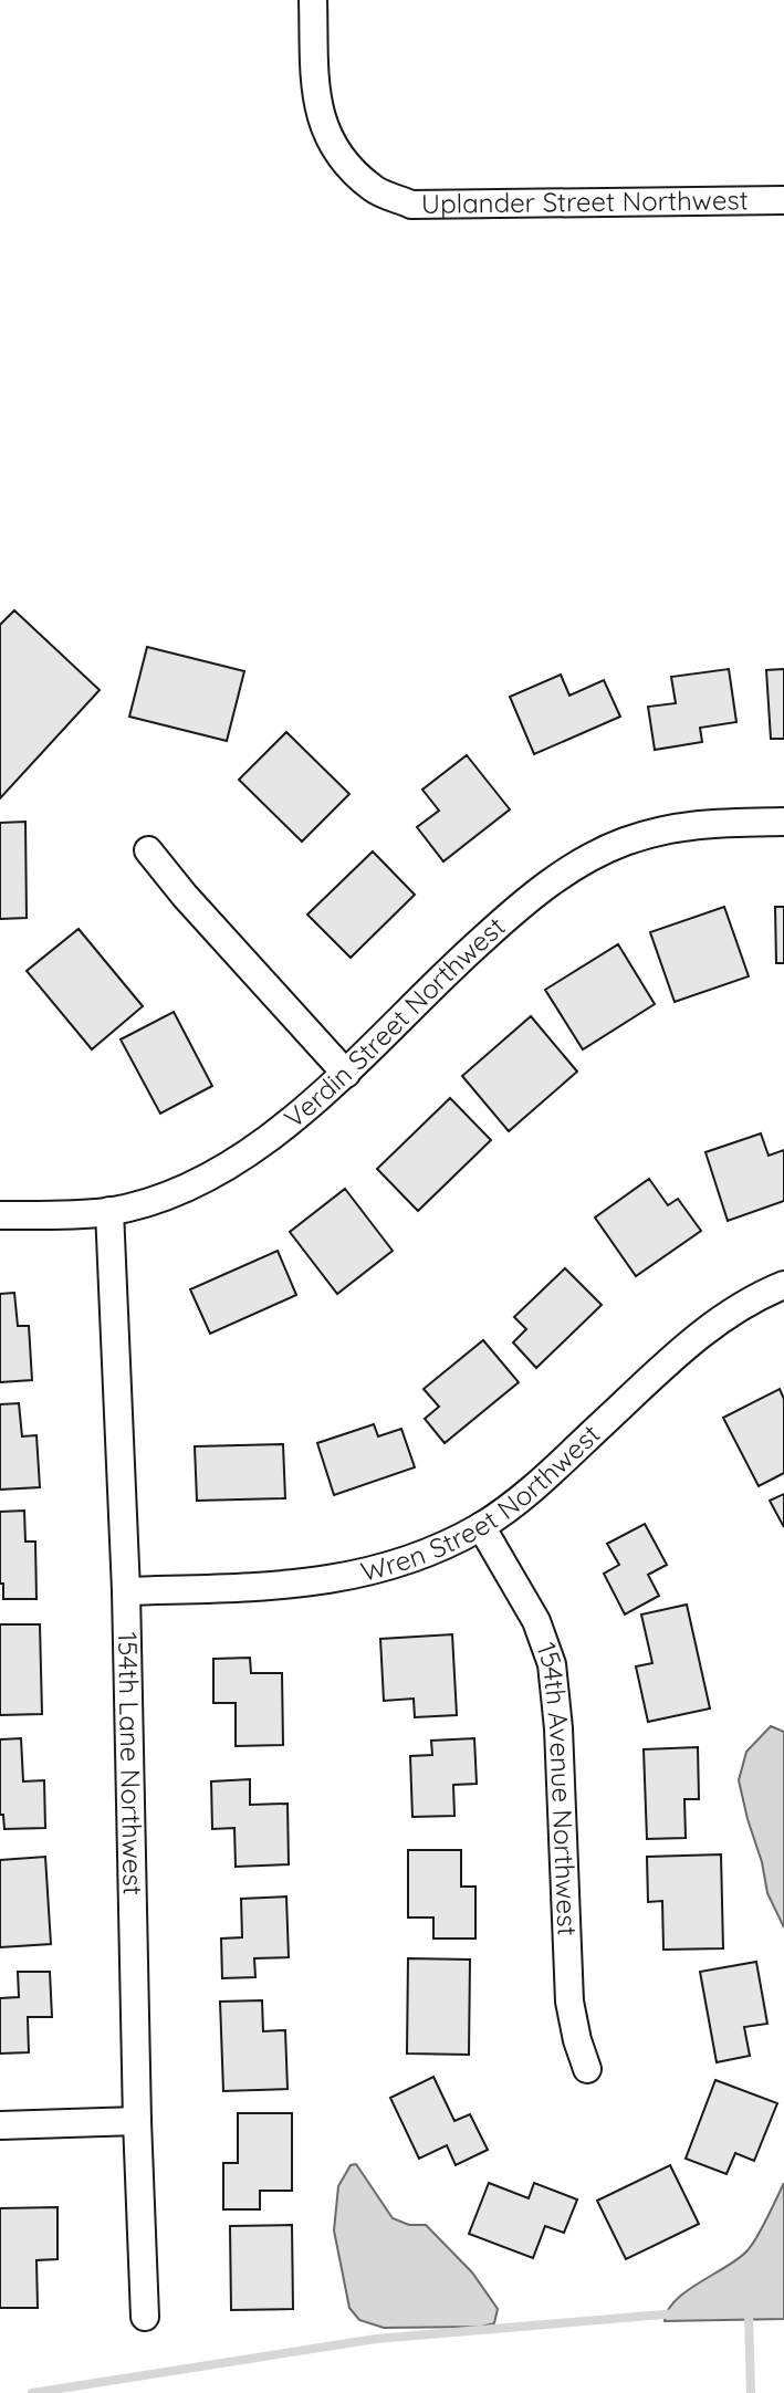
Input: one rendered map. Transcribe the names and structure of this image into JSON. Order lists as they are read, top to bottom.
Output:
{
  "streets": {
    "street": [
      "Uplander Street Northwest",
      "Verdin Street Northwest",
      "Wren Street Northwest",
      "154th Lane Northwest",
      "154th Avenue Northwest"
    ]
  },
  "crossings": [
    ["Verdin Street Northwest", "154th Lane Northwest"],
    ["Wren Street Northwest", "154th Lane Northwest"],
    ["Wren Street Northwest", "154th Avenue Northwest"]
  ]
}
